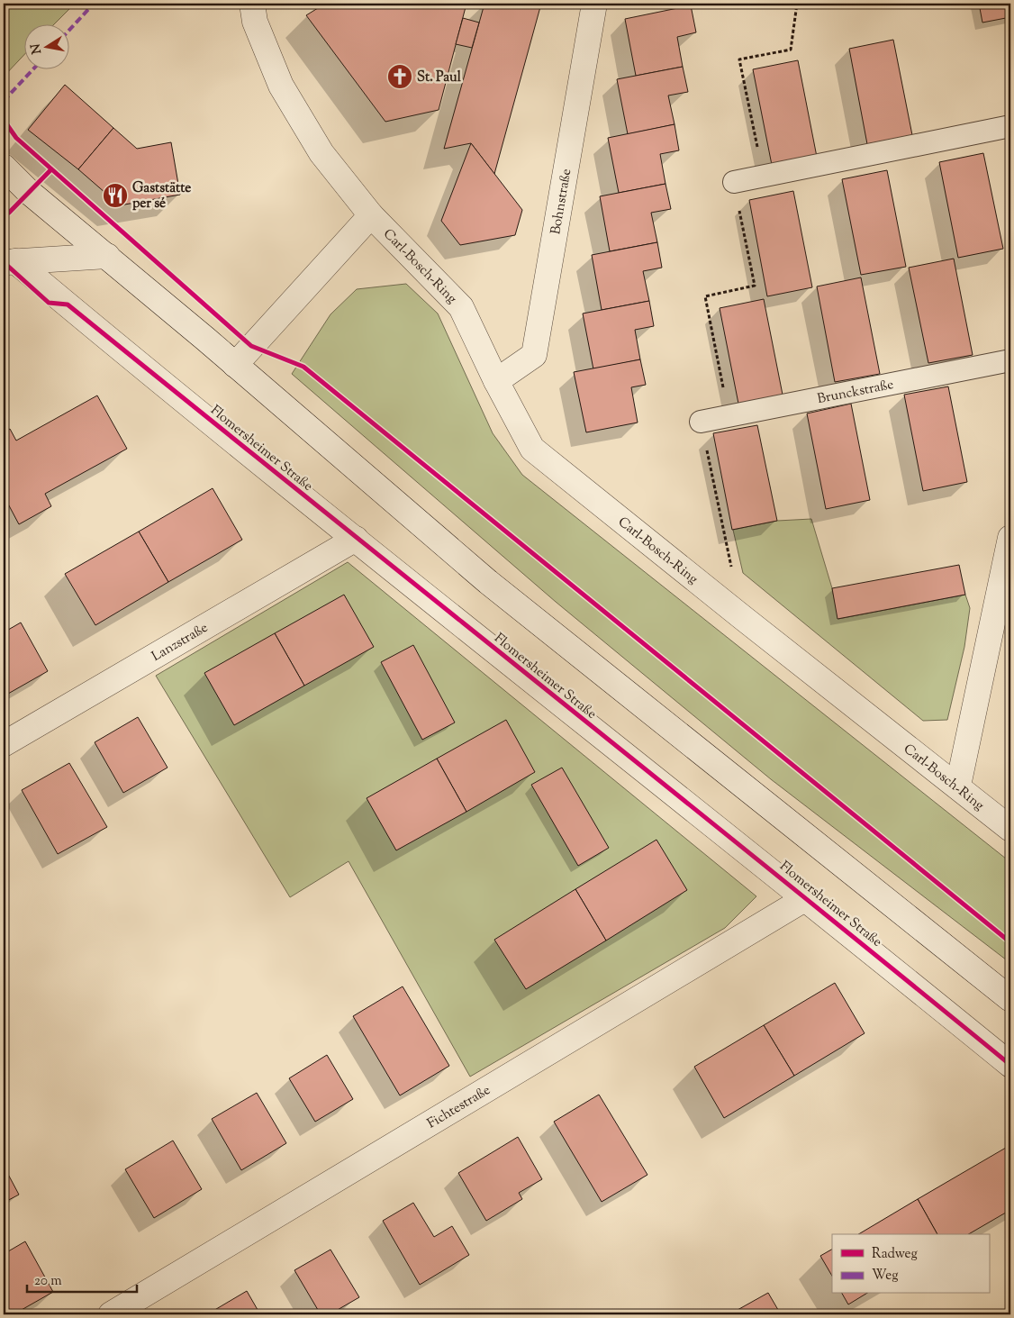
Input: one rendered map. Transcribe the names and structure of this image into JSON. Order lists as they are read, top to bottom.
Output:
{
  "streets": {
    "street": [
      "Bohnstraße",
      "Carl-Bosch-Ring",
      "Flomersheimer Straße",
      "Lanzstraße",
      "Fichtestraße"
    ],
    "lane": ["Brunckstraße"]
  },
  "crossings": [
    ["Bohnstraße", "Carl-Bosch-Ring"],
    ["Flomersheimer Straße", "Lanzstraße"],
    ["Flomersheimer Straße", "Fichtestraße"]
  ],
  "places": {
    "church": ["St. Paul"],
    "restaurant": ["Gaststätte per sé"]
  },
  "legend": ["Radweg", "Weg"],
  "scale_bar": "20 m",
  "north": "left"
}
